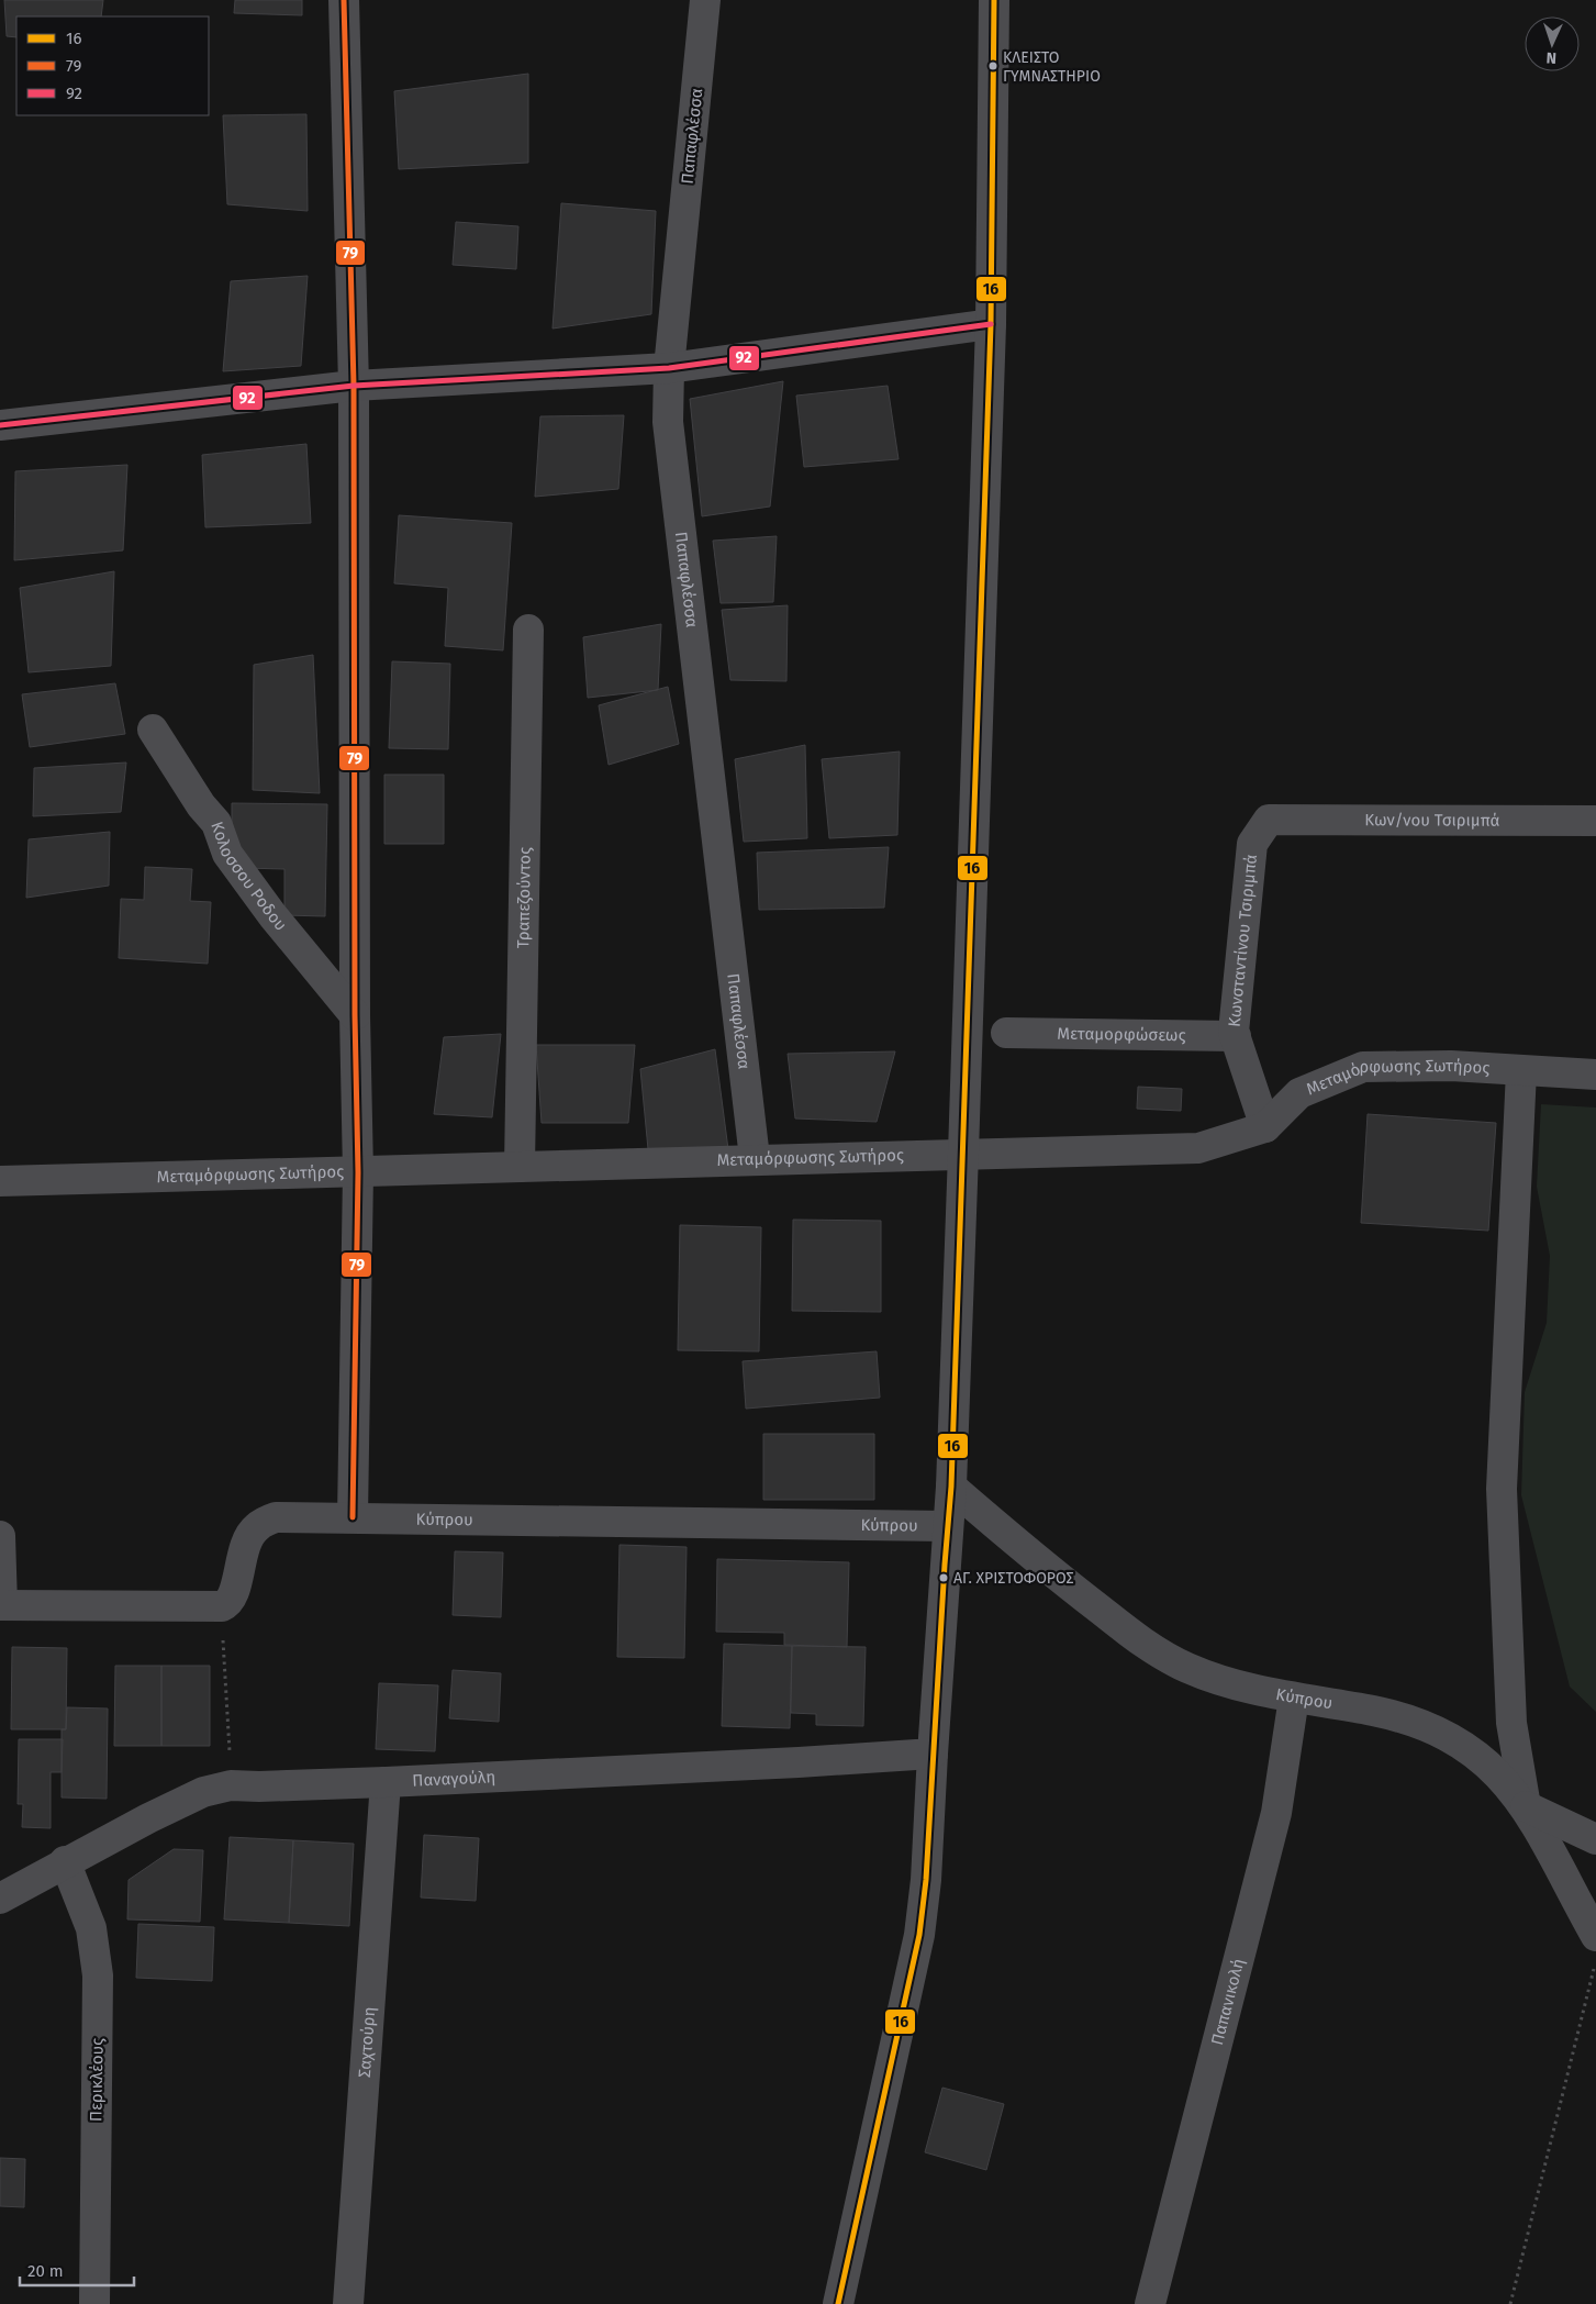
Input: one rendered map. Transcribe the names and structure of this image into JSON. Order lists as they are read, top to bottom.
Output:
{
  "streets": {
    "street": [
      "Παπαφλέσσα",
      "Κων/νου Τσιριμπά",
      "Κολοσσου Ροδου",
      "Τραπεζούντος",
      "Κωνσταντίνου Τσιριμπά",
      "Μεταμορφώσεως",
      "Μεταμόρφωσης Σωτήρος",
      "Κύπρου",
      "Παναγούλη",
      "Παπανικολή",
      "Σαχτούρη",
      "Περικλέους"
    ]
  },
  "crossings": [
    ["Παπαφλέσσα", "Μεταμόρφωσης Σωτήρος"],
    ["Κων/νου Τσιριμπά", "Κωνσταντίνου Τσιριμπά"],
    ["Τραπεζούντος", "Μεταμόρφωσης Σωτήρος"],
    ["Κωνσταντίνου Τσιριμπά", "Μεταμορφώσεως"],
    ["Κωνσταντίνου Τσιριμπά", "Μεταμόρφωσης Σωτήρος"],
    ["Κύπρου", "Παπανικολή"],
    ["Παναγούλη", "Σαχτούρη"],
    ["Παναγούλη", "Περικλέους"]
  ],
  "places": ["ΚΛΕΙΣΤΟ ΓΥΜΝΑΣΤΗΡΙΟ", "ΑΓ. ΧΡΙΣΤΟΦΟΡΟΣ"],
  "lines": ["transit line 16", "transit line 79", "transit line 92"],
  "legend": ["16", "79", "92"],
  "scale_bar": "20 m",
  "north": "bottom"
}
